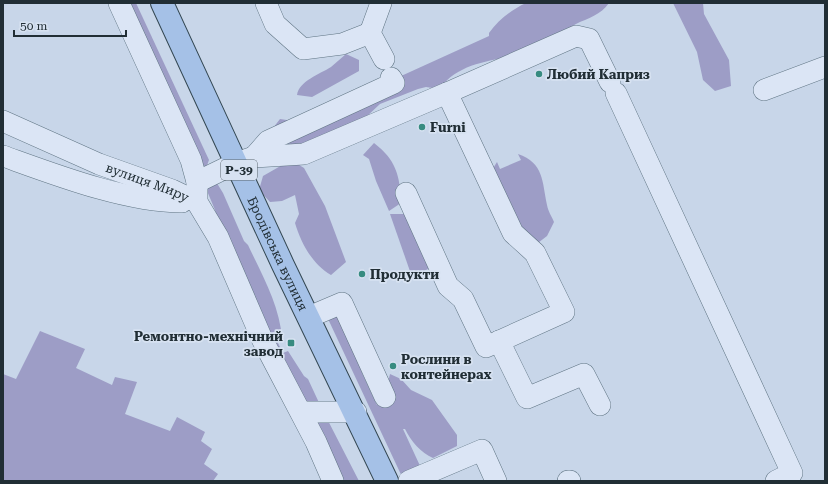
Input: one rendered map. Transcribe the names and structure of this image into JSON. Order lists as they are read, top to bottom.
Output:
{
  "streets": {
    "main road": ["Р-39", "Бродівська вулиця"],
    "street": ["вулиця Миру"]
  },
  "places": {
    "other": [
      "Любий Каприз",
      "Furni",
      "Продукти",
      "Рослини в контейнерах"
    ],
    "transit": ["Ремонтно-мехнічний завод"]
  },
  "scale_bar": "50 m"
}
